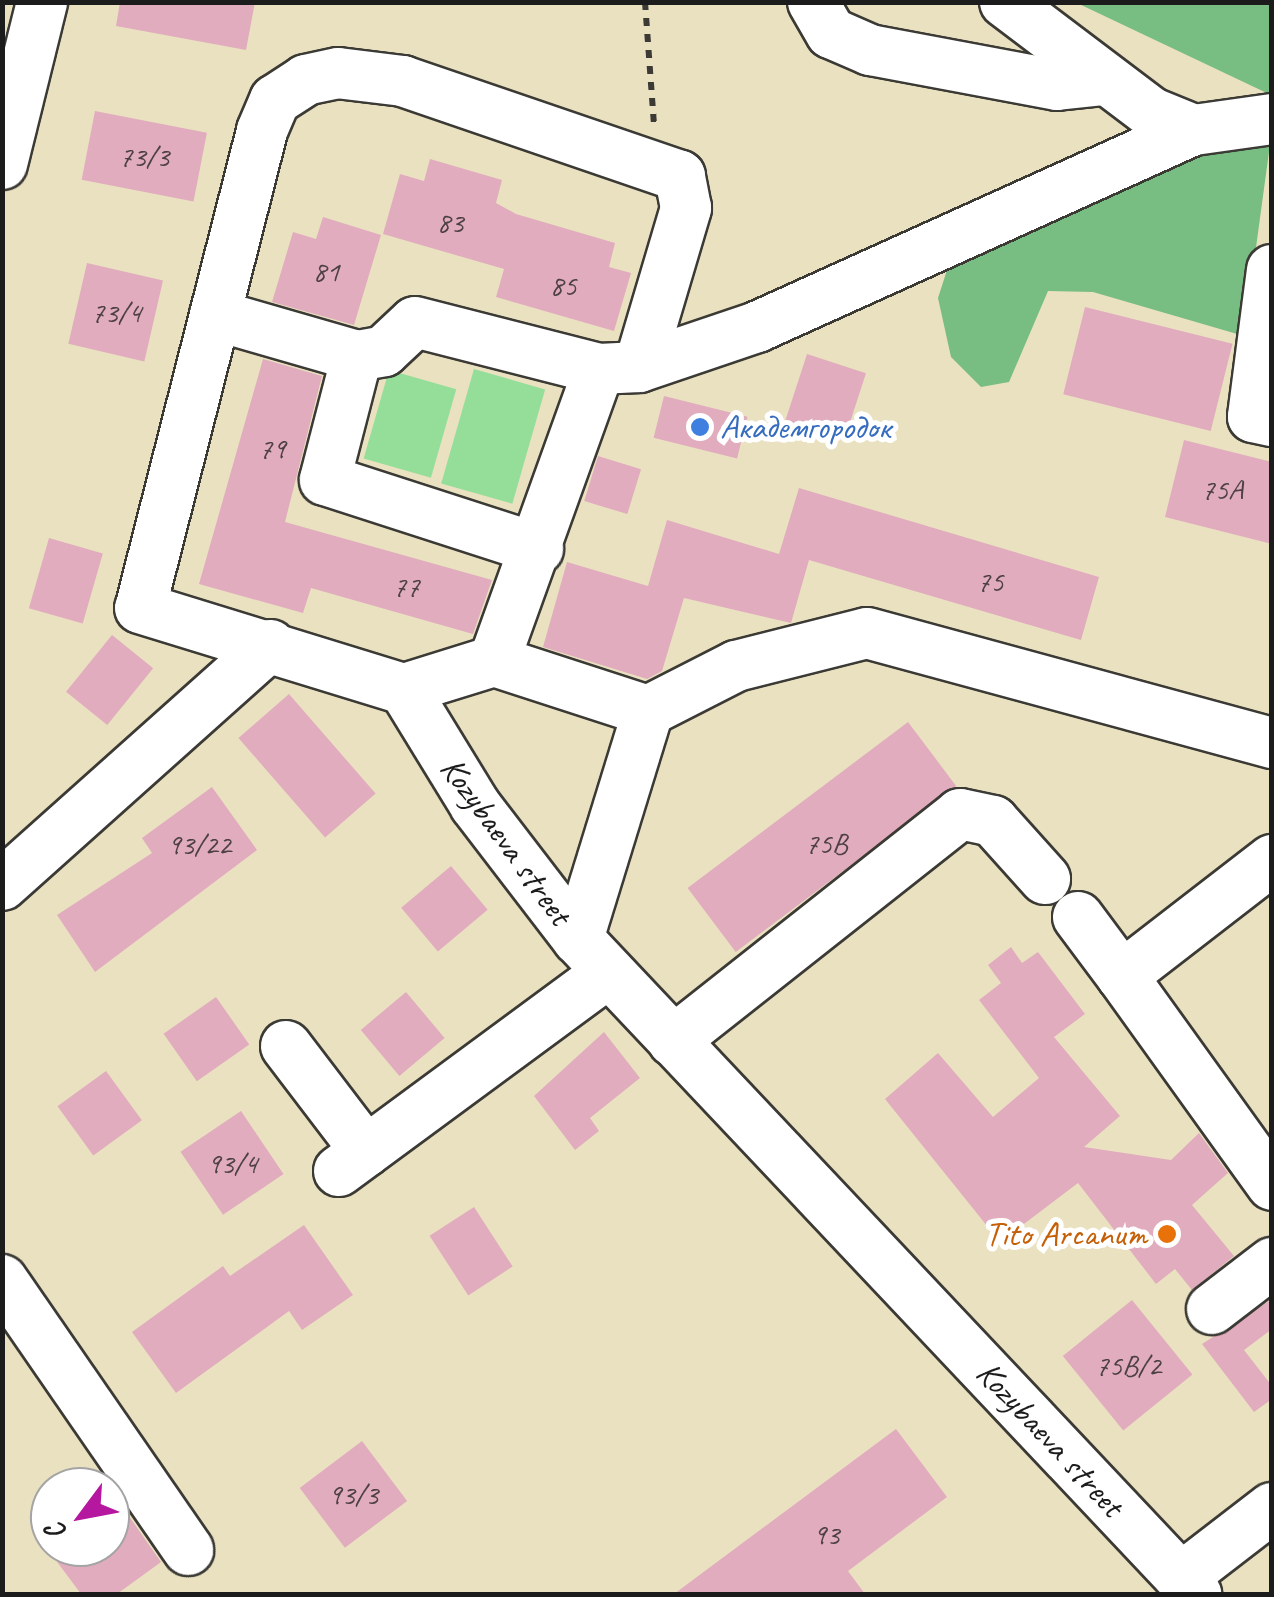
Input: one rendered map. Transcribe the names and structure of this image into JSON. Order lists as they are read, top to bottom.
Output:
{
  "streets": {
    "street": ["Kozybaeva street"]
  },
  "places": ["Академгородок", "Tito Arcanum"],
  "house_numbers": [
    "73/3",
    "83",
    "81",
    "85",
    "73/4",
    "79",
    "75А",
    "75",
    "77",
    "75В",
    "93/22",
    "93/4",
    "75В/2",
    "93/3",
    "93"
  ],
  "north": "bottom left"
}
